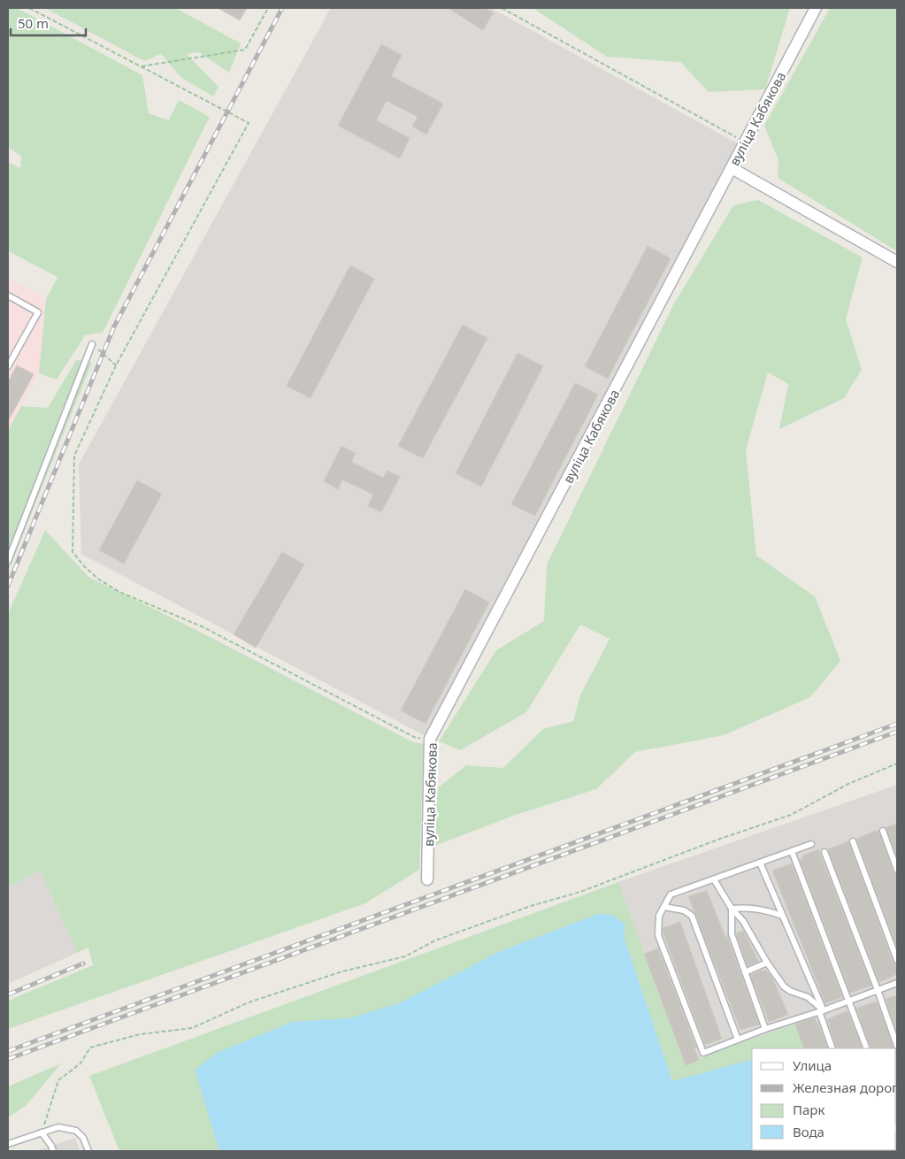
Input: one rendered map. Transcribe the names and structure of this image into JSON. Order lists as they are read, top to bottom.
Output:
{
  "streets": {
    "street": ["вуліца Кабякова"]
  },
  "legend": [
    "Улица",
    "Железная дорога",
    "Парк",
    "Вода"
  ],
  "scale_bar": "50 m"
}
